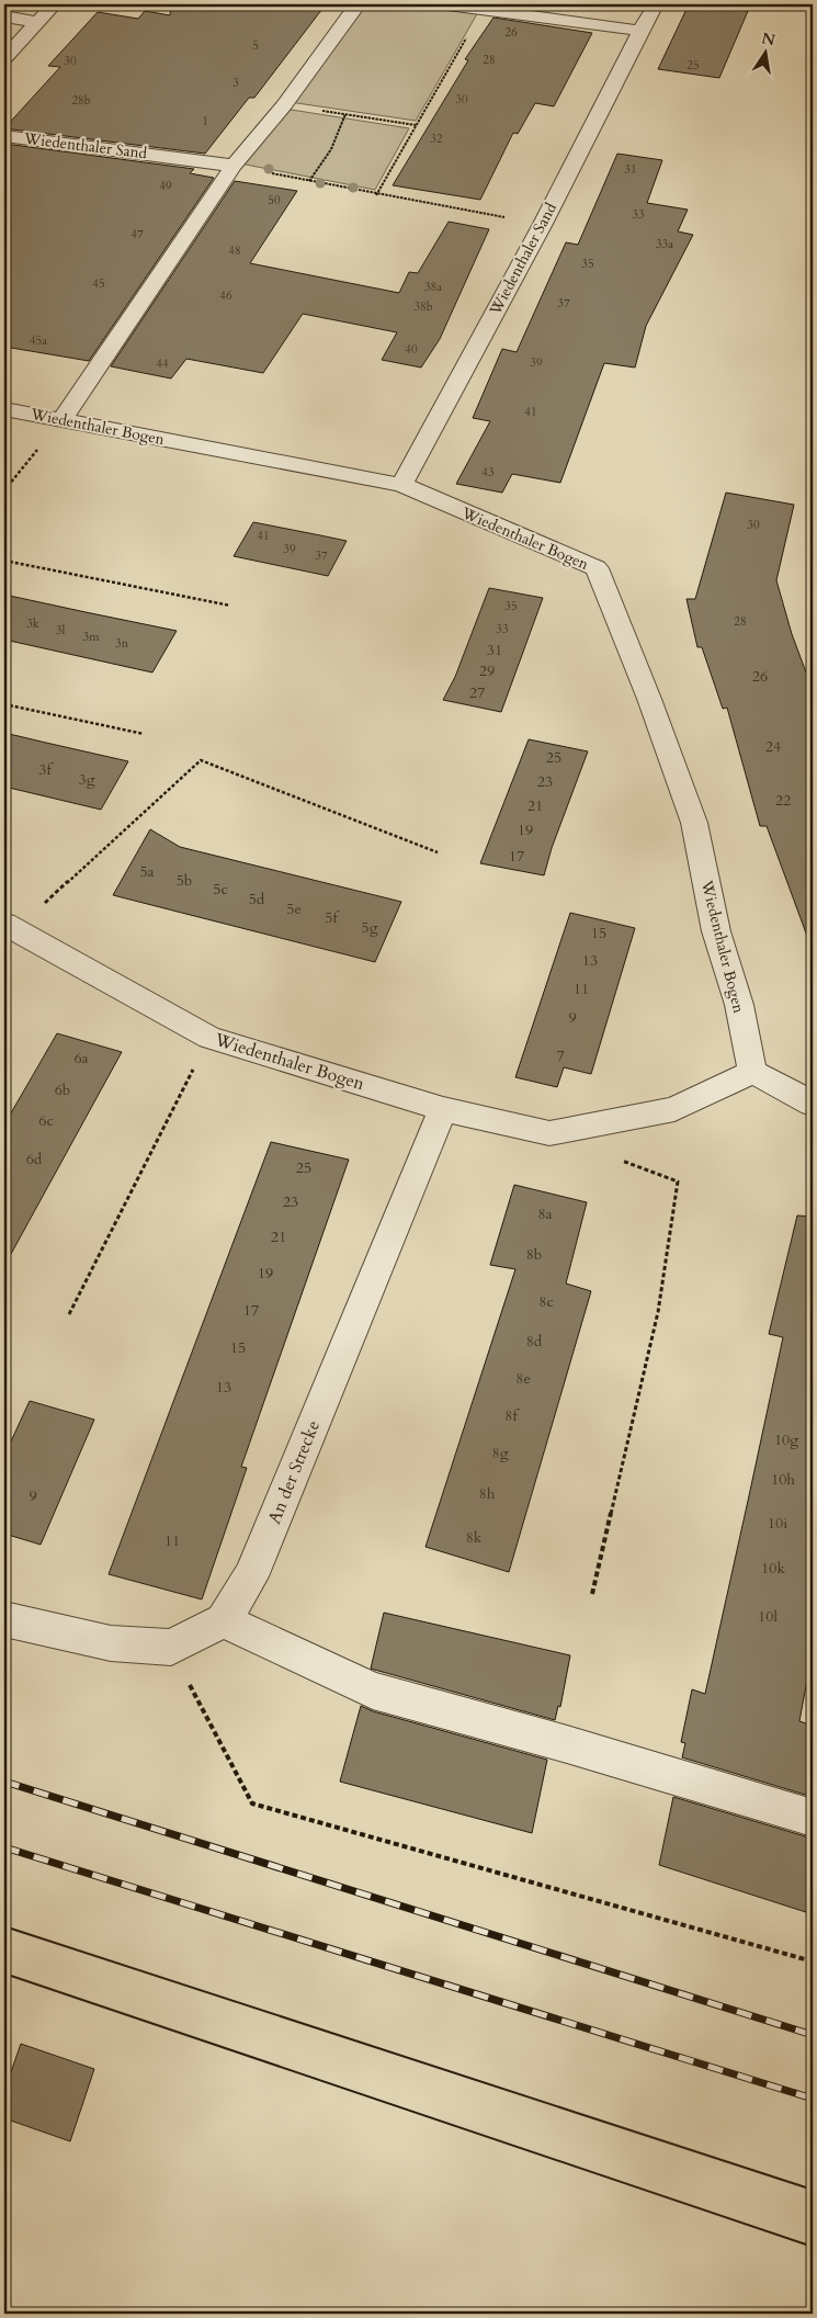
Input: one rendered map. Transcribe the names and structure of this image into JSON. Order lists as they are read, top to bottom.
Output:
{
  "streets": {
    "street": ["Wiedenthaler Sand", "Wiedenthaler Bogen", "An der Strecke"]
  },
  "crossings": [
    ["Wiedenthaler Sand", "Wiedenthaler Bogen"],
    ["Wiedenthaler Bogen", "An der Strecke"]
  ],
  "house_numbers": [
    "26",
    "5",
    "28",
    "30",
    "25",
    "3",
    "30",
    "28b",
    "1",
    "32",
    "31",
    "49",
    "50",
    "33",
    "47",
    "33a",
    "48",
    "35",
    "45",
    "38a",
    "46",
    "37",
    "38b",
    "45a",
    "40",
    "39",
    "44",
    "41",
    "43",
    "30",
    "41",
    "39",
    "37",
    "35",
    "28",
    "3k",
    "33",
    "3l",
    "3m",
    "3n",
    "31",
    "29",
    "26",
    "27",
    "24",
    "25",
    "3f",
    "3g",
    "23",
    "22",
    "21",
    "19",
    "17",
    "5a",
    "5b",
    "5c",
    "5d",
    "5e",
    "5f",
    "5g",
    "15",
    "13",
    "11",
    "9",
    "7",
    "6a",
    "6b",
    "6c",
    "6d",
    "25",
    "23",
    "8a",
    "21",
    "8b",
    "19",
    "8c",
    "17",
    "8d",
    "15",
    "8e",
    "13",
    "8f",
    "10g",
    "8g",
    "10h",
    "8h",
    "9",
    "10i",
    "8k",
    "11",
    "10k",
    "10l"
  ],
  "north": "top"
}
